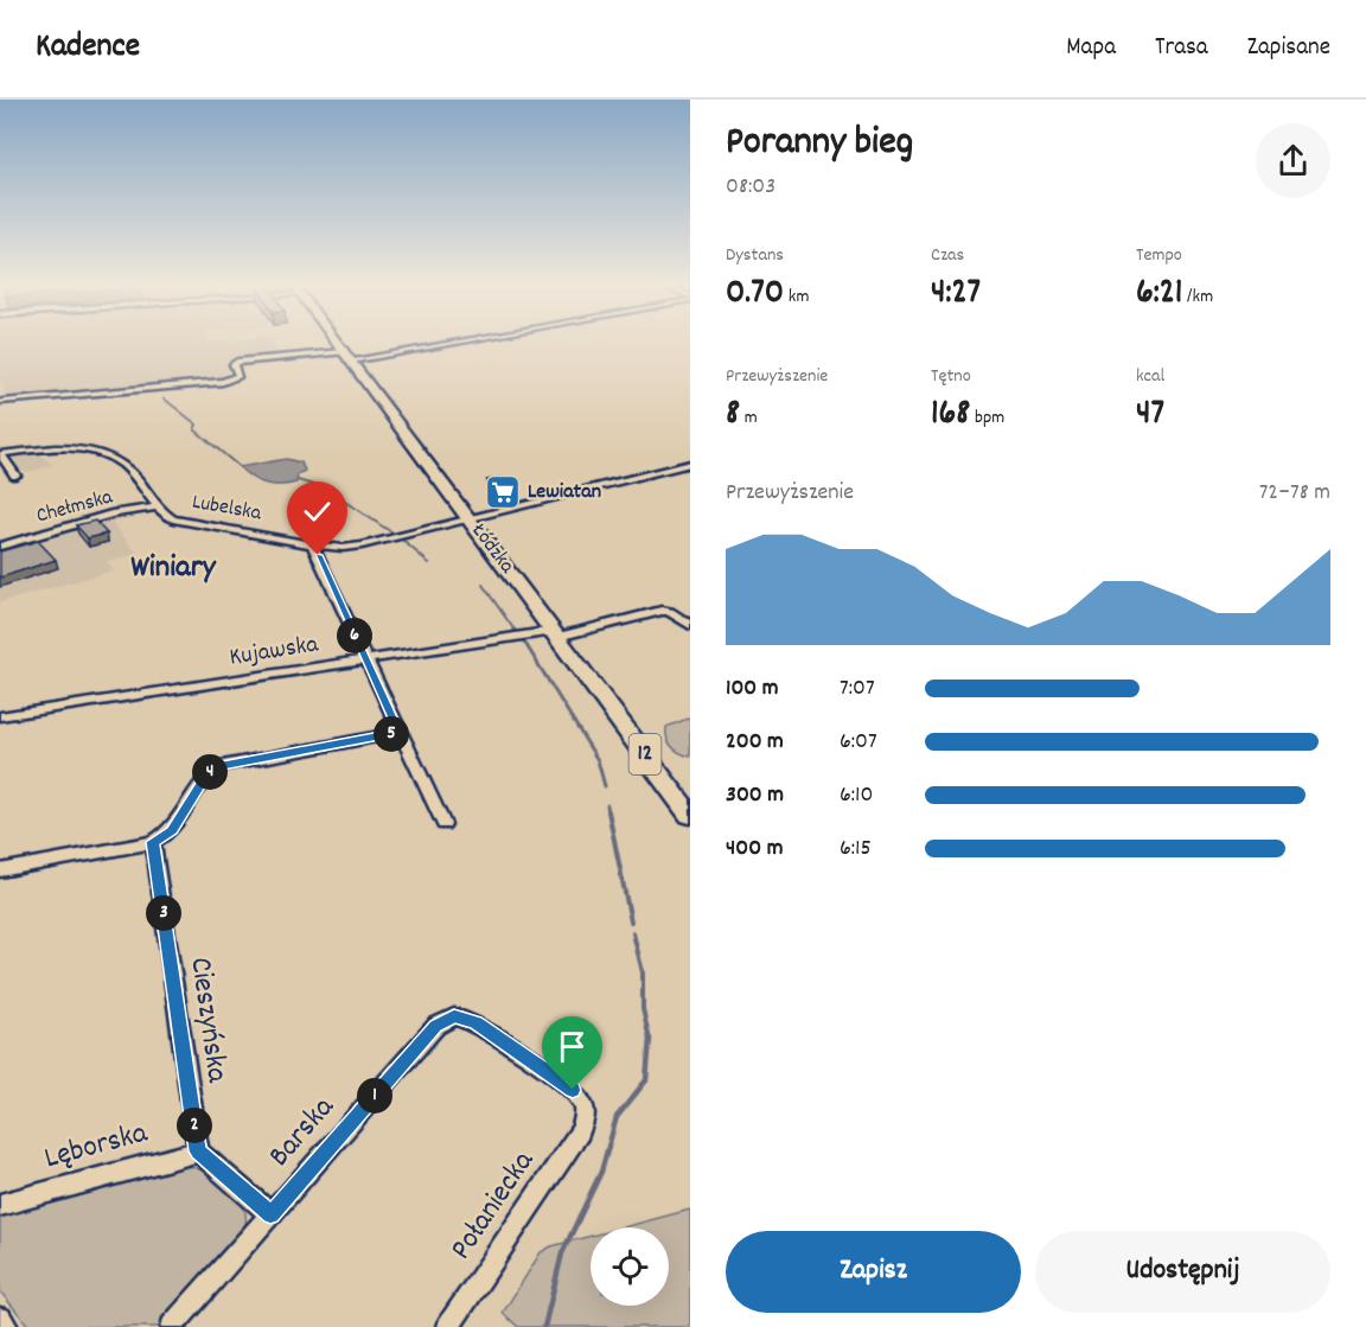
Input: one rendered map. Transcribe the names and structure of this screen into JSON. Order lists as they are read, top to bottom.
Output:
{
  "streets": {
    "main road": ["Łódzka", "12"],
    "street": [
      "Chełmska",
      "Lubelska",
      "Kujawska",
      "Cieszyńska",
      "Barska",
      "Lęborska",
      "Połaniecka"
    ]
  },
  "crossings": [
    ["Chełmska", "Lubelska"],
    ["Lubelska", "Łódzka"],
    ["Łódzka", "Kujawska"],
    ["Cieszyńska", "Lęborska"],
    ["Barska", "Połaniecka"]
  ],
  "districts": ["Winiary"],
  "places": {
    "supermarket": ["Lewiatan"]
  },
  "page": {
    "header": "Kadence",
    "nav": ["Mapa", "Trasa", "Zapisane"],
    "heading": ["Poranny bieg", "08:03"],
    "stats": [
      ["Dystans", "0.70 km"],
      ["Czas", "4:27"],
      ["Tempo", "6:21 /km"],
      ["Przewyższenie", "8 m"],
      ["Tętno", "168 bpm"],
      ["kcal", "47"]
    ],
    "chart": ["Przewyższenie", "72–78 m"],
    "pins": [
      "6",
      "5",
      "4",
      "3",
      "1",
      "2"
    ],
    "list": [
      {
        "name": "100 m",
        "note": "7:07"
      },
      {
        "name": "200 m",
        "note": "6:07"
      },
      {
        "name": "300 m",
        "note": "6:10"
      },
      {
        "name": "400 m",
        "note": "6:15"
      }
    ],
    "buttons": ["Zapisz", "Udostępnij"]
  }
}
